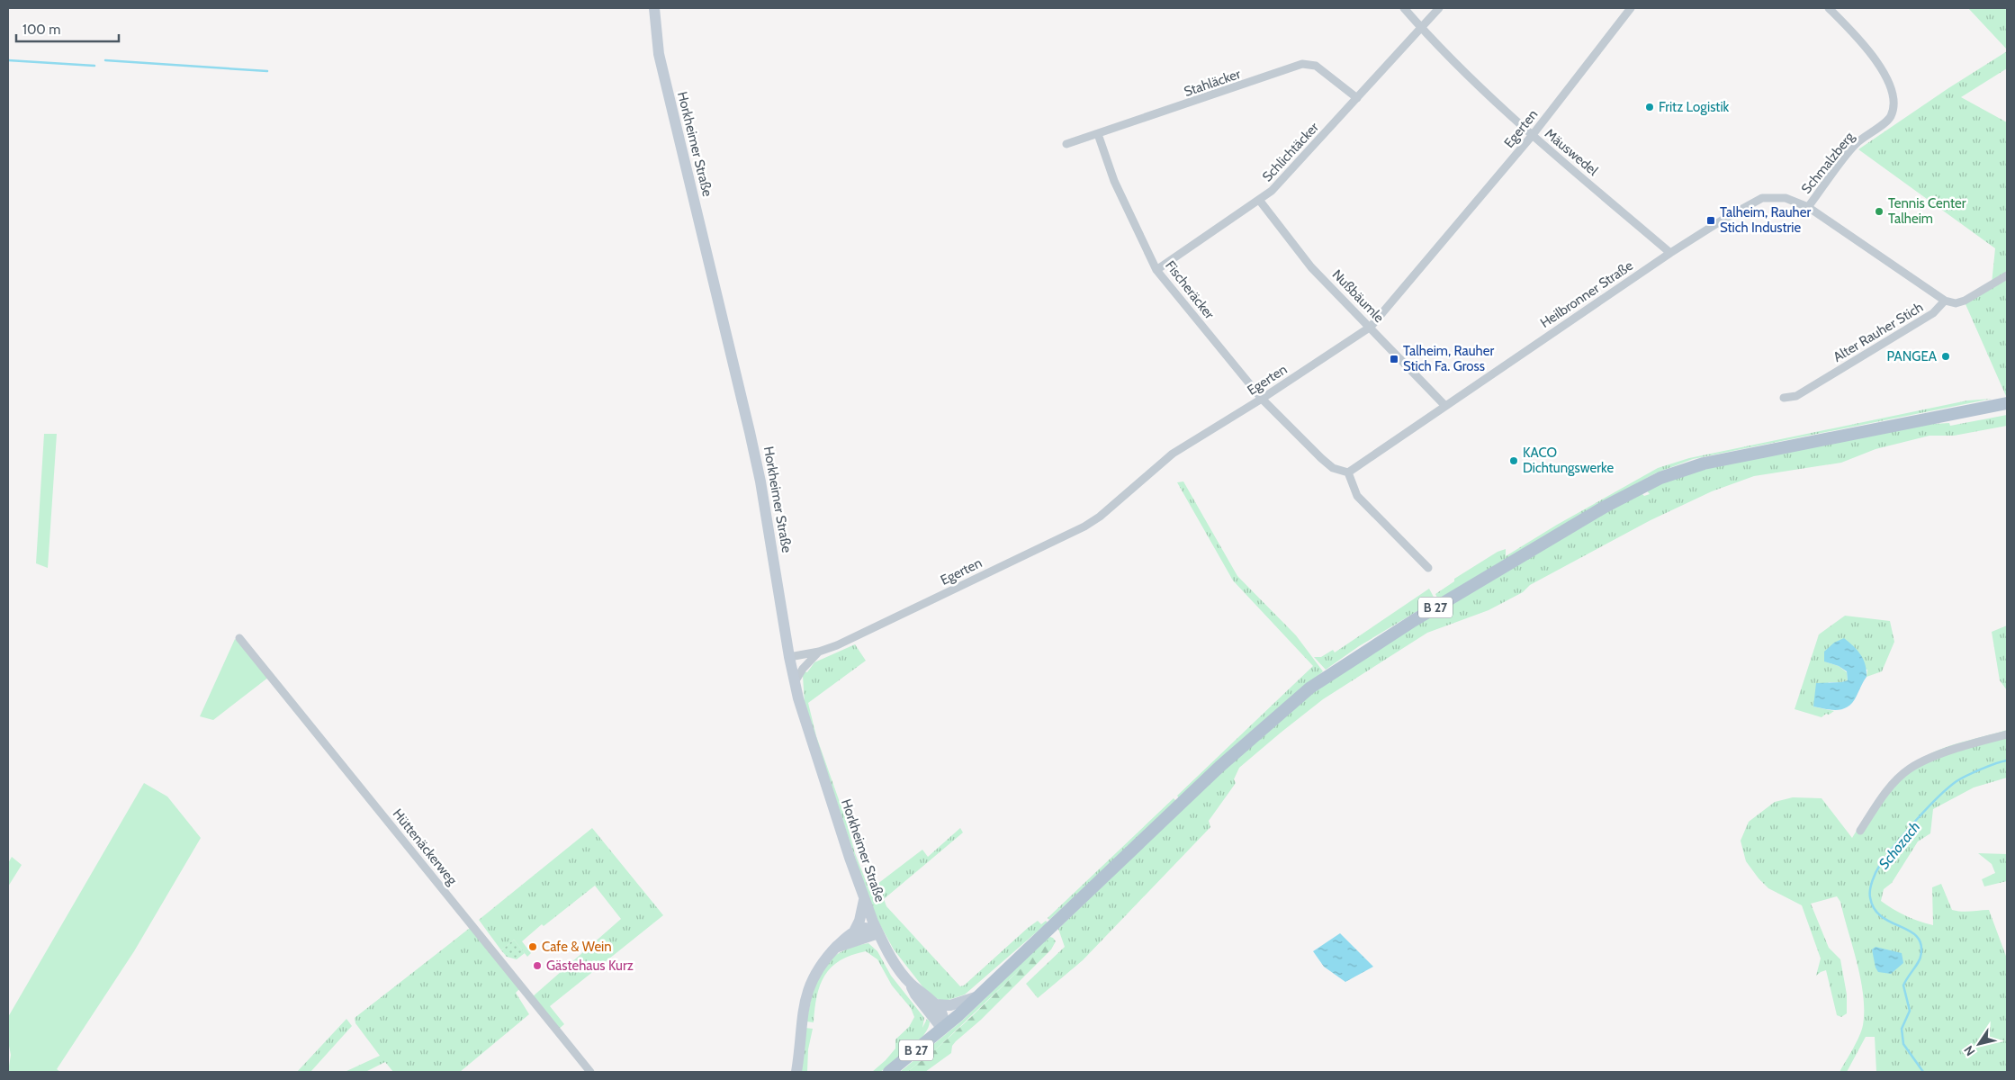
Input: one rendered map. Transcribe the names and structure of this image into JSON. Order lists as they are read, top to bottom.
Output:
{
  "streets": {
    "main road": ["Horkheimer Straße", "B 27"],
    "street": [
      "Stahläcker",
      "Egerten",
      "Schlichtäcker",
      "Mäuswedel",
      "Schmalzberg",
      "Fischeräcker",
      "Heilbronner Straße",
      "Nußbäumle",
      "Alter Rauher Stich",
      "Hüttenäckerweg"
    ]
  },
  "crossings": [
    ["Stahläcker", "Schlichtäcker"],
    ["Stahläcker", "Fischeräcker"],
    ["Egerten", "Horkheimer Straße"],
    ["Egerten", "Mäuswedel"],
    ["Egerten", "Fischeräcker"],
    ["Egerten", "Nußbäumle"],
    ["Horkheimer Straße", "B 27"],
    ["Schlichtäcker", "Mäuswedel"],
    ["Schlichtäcker", "Fischeräcker"],
    ["Schlichtäcker", "Nußbäumle"],
    ["Mäuswedel", "Heilbronner Straße"],
    ["Schmalzberg", "Heilbronner Straße"],
    ["Heilbronner Straße", "Nußbäumle"],
    ["Heilbronner Straße", "Alter Rauher Stich"]
  ],
  "water": ["Schozach"],
  "places": {
    "other": [
      "Fritz Logistik",
      "Tennis Center Talheim",
      "PANGEA",
      "KACO Dichtungswerke",
      "Cafe & Wein",
      "Gästehaus Kurz"
    ],
    "transit": ["Talheim, Rauher Stich Industrie", "Talheim, Rauher Stich Fa. Gross"]
  },
  "scale_bar": "100 m",
  "north": "bottom left"
}
